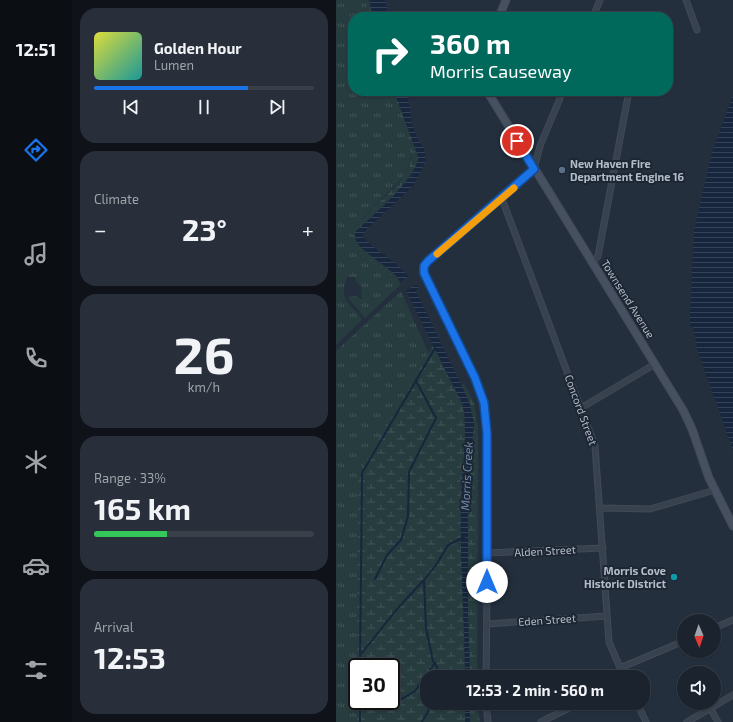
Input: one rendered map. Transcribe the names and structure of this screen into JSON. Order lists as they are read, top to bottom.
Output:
{
  "streets": {
    "main road": ["Townsend Avenue"],
    "street": ["Concord Street", "Alden Street", "Eden Street"]
  },
  "crossings": [
    ["Concord Street", "Alden Street"],
    ["Concord Street", "Eden Street"]
  ],
  "water": ["Morris Creek"],
  "places": ["New Haven Fire Department Engine 16", "Morris Cove Historic District"],
  "north": "bottom",
  "page": {
    "tabs": "12:51",
    "turn": ["360 m", "Morris Causeway"],
    "song": ["Golden Hour", "Lumen"],
    "tile": [
      "Climate",
      ["26", "km/h"],
      ["Range · 33%", "165 km"],
      ["Arrival", "12:53"]
    ],
    "heat": ["−", "23°", "+"],
    "limit": "30",
    "trip": "12:53 · 2 min · 560 m"
  }
}
